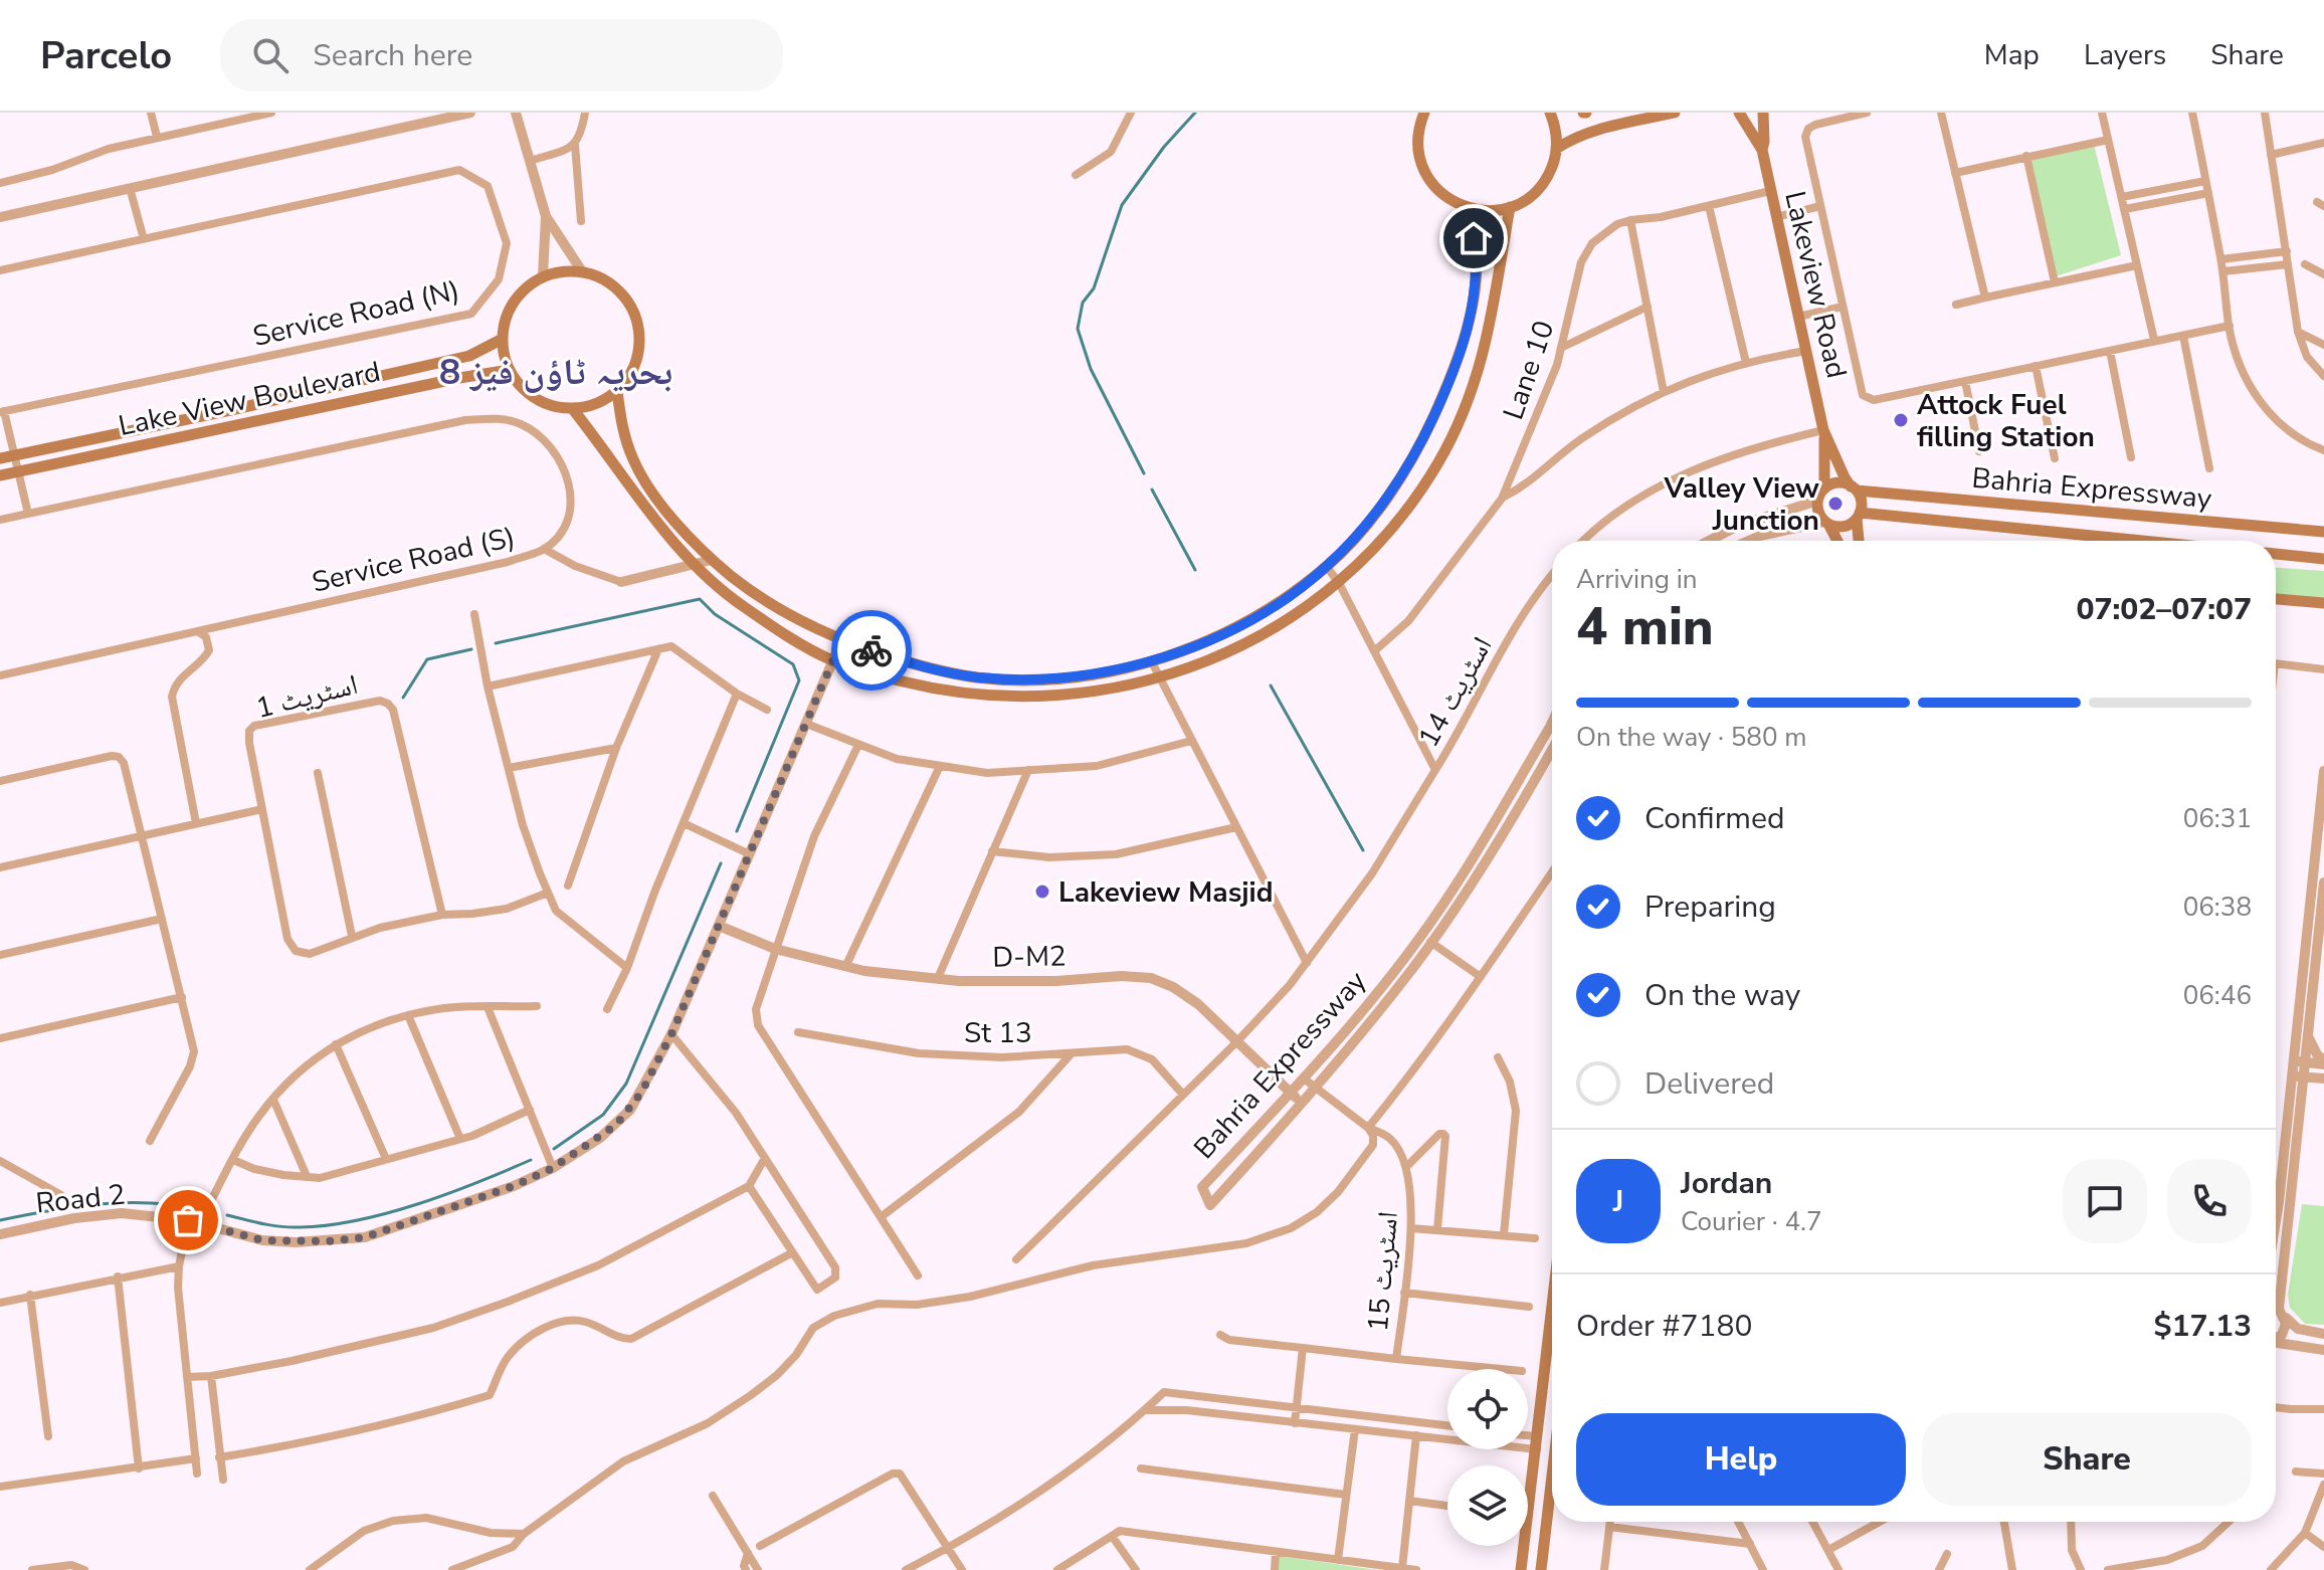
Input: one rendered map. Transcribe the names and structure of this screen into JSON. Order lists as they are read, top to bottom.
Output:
{
  "streets": {
    "main road": ["Lakeview Road", "Lake View Boulevard", "Bahria Expressway"],
    "street": [
      "Service Road (N)",
      "Lane 10",
      "Service Road (S)",
      "اسٹریٹ 14",
      "اسٹریٹ 1",
      "D-M2",
      "St 13",
      "Road 2",
      "اسٹریٹ 15"
    ]
  },
  "crossings": [
    ["Lakeview Road", "Lane 10"],
    ["Lane 10", "اسٹریٹ 14"],
    ["Bahria Expressway", "D-M2"],
    ["Bahria Expressway", "اسٹریٹ 15"],
    ["D-M2", "Road 2"]
  ],
  "districts": ["بحریہ ٹاؤن فیز 8"],
  "places": ["Attock Fuel filling Station", "Valley View Junction", "Lakeview Masjid"],
  "page": {
    "header": "Parcelo",
    "search": "Search here",
    "nav": ["Map", "Layers", "Share"],
    "heading": ["4 min", "Arriving in", "07:02–07:07"],
    "panel": [
      "Jordan",
      "Courier · 4.7",
      "Order #7180",
      "$17.13"
    ],
    "bar": "On the way · 580 m",
    "list": [
      ["Confirmed", "06:31"],
      ["Preparing", "06:38"],
      ["On the way", "06:46"],
      "Delivered"
    ],
    "round": "J",
    "buttons": ["Help", "Share"]
  }
}
